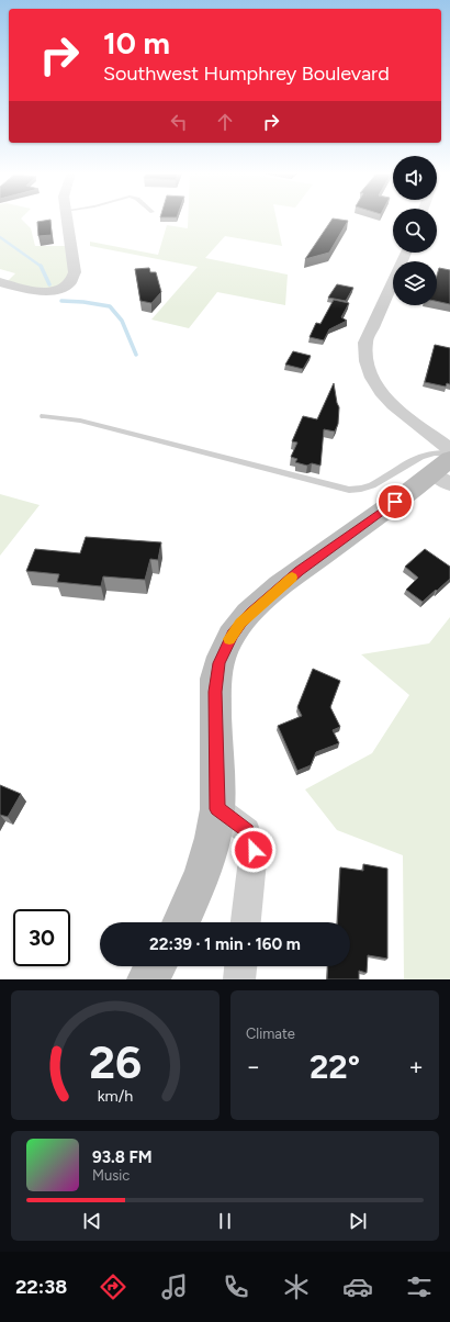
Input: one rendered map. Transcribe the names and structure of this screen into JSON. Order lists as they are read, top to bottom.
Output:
{
  "page": {
    "turn": ["10 m", "Southwest Humphrey Boulevard"],
    "limit": "30",
    "trip": "22:39 · 1 min · 160 m",
    "tile": "Climate",
    "heat": ["−", "22°", "+"],
    "song": ["93.8 FM", "Music"],
    "tabs": "22:38",
    "gauge": ["26", "km/h"]
  }
}
